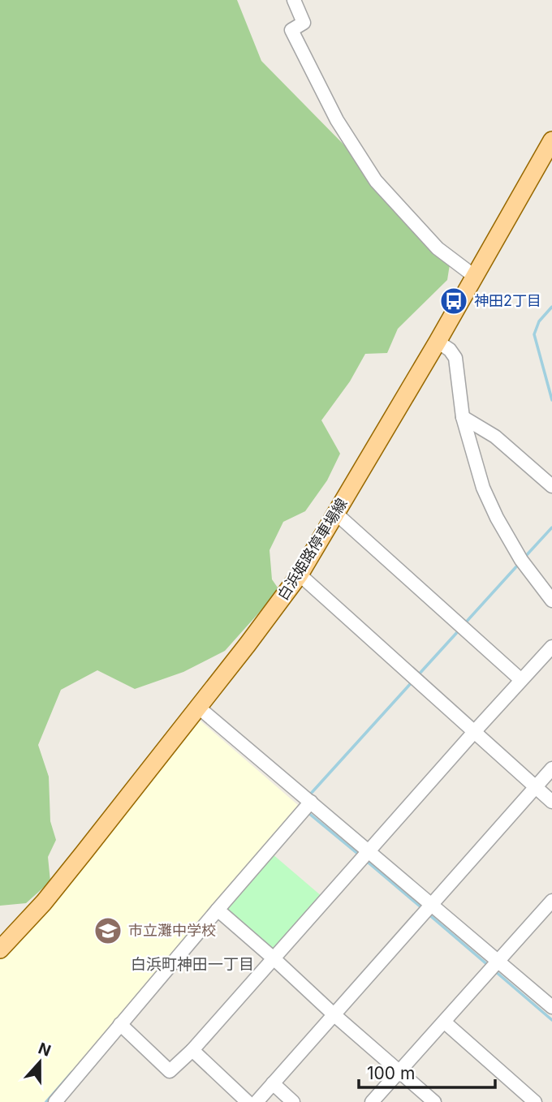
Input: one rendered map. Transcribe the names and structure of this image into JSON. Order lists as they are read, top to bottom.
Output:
{
  "streets": {
    "main road": ["白浜姫路停車場線"]
  },
  "districts": ["白浜町神田一丁目"],
  "places": {
    "bus stop": ["神田2丁目"],
    "school or university": ["市立灘中学校"]
  },
  "scale_bar": "100 m",
  "north": "top"
}
